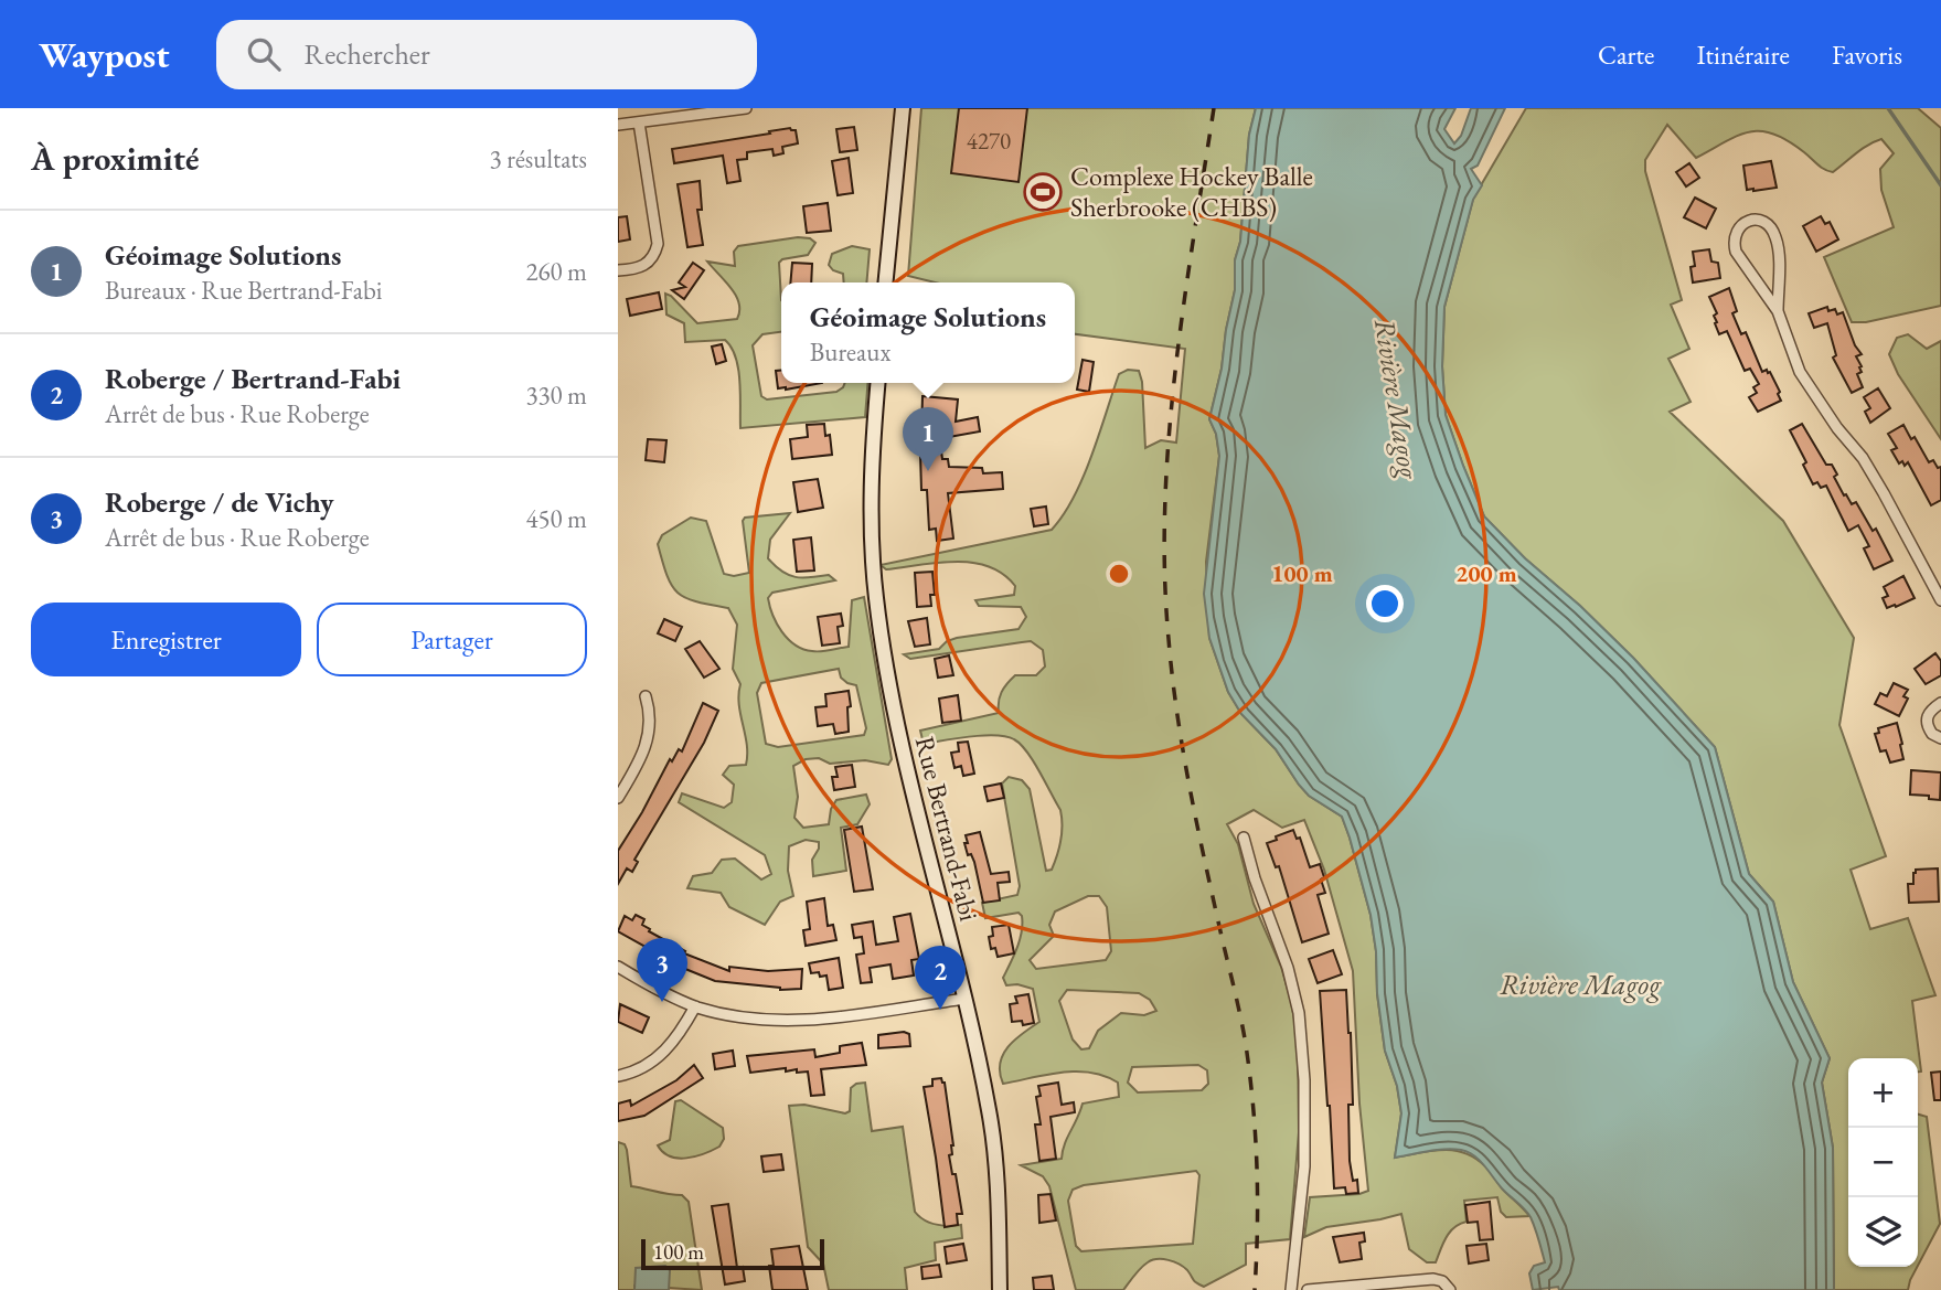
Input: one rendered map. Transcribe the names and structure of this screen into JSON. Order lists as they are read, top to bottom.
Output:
{
  "streets": {
    "street": ["Rue Bertrand-Fabi"]
  },
  "water": ["Rivière Magog"],
  "places": {
    "sports": ["Complexe Hockey Balle Sherbrooke (CHBS)"]
  },
  "house_numbers": ["4270"],
  "scale_bar": "100 m",
  "page": {
    "header": "Waypost",
    "search": "Rechercher",
    "nav": ["Carte", "Itinéraire", "Favoris"],
    "heading": ["À proximité", "3 résultats"],
    "list": [
      {
        "mark": "1",
        "name": "Géoimage Solutions",
        "note": "Bureaux · Rue Bertrand-Fabi",
        "value": "260 m"
      },
      {
        "mark": "2",
        "name": "Roberge / Bertrand-Fabi",
        "note": "Arrêt de bus · Rue Roberge",
        "value": "330 m"
      },
      {
        "mark": "3",
        "name": "Roberge / de Vichy",
        "note": "Arrêt de bus · Rue Roberge",
        "value": "450 m"
      }
    ],
    "popup": ["Géoimage Solutions", "Bureaux"],
    "pins": ["1", "3", "2"],
    "buttons": ["Enregistrer", "Partager"],
    "map_buttons": ["+", "−"],
    "scale": "100 m"
  },
  "rings": ["100 m", "200 m"]
}
